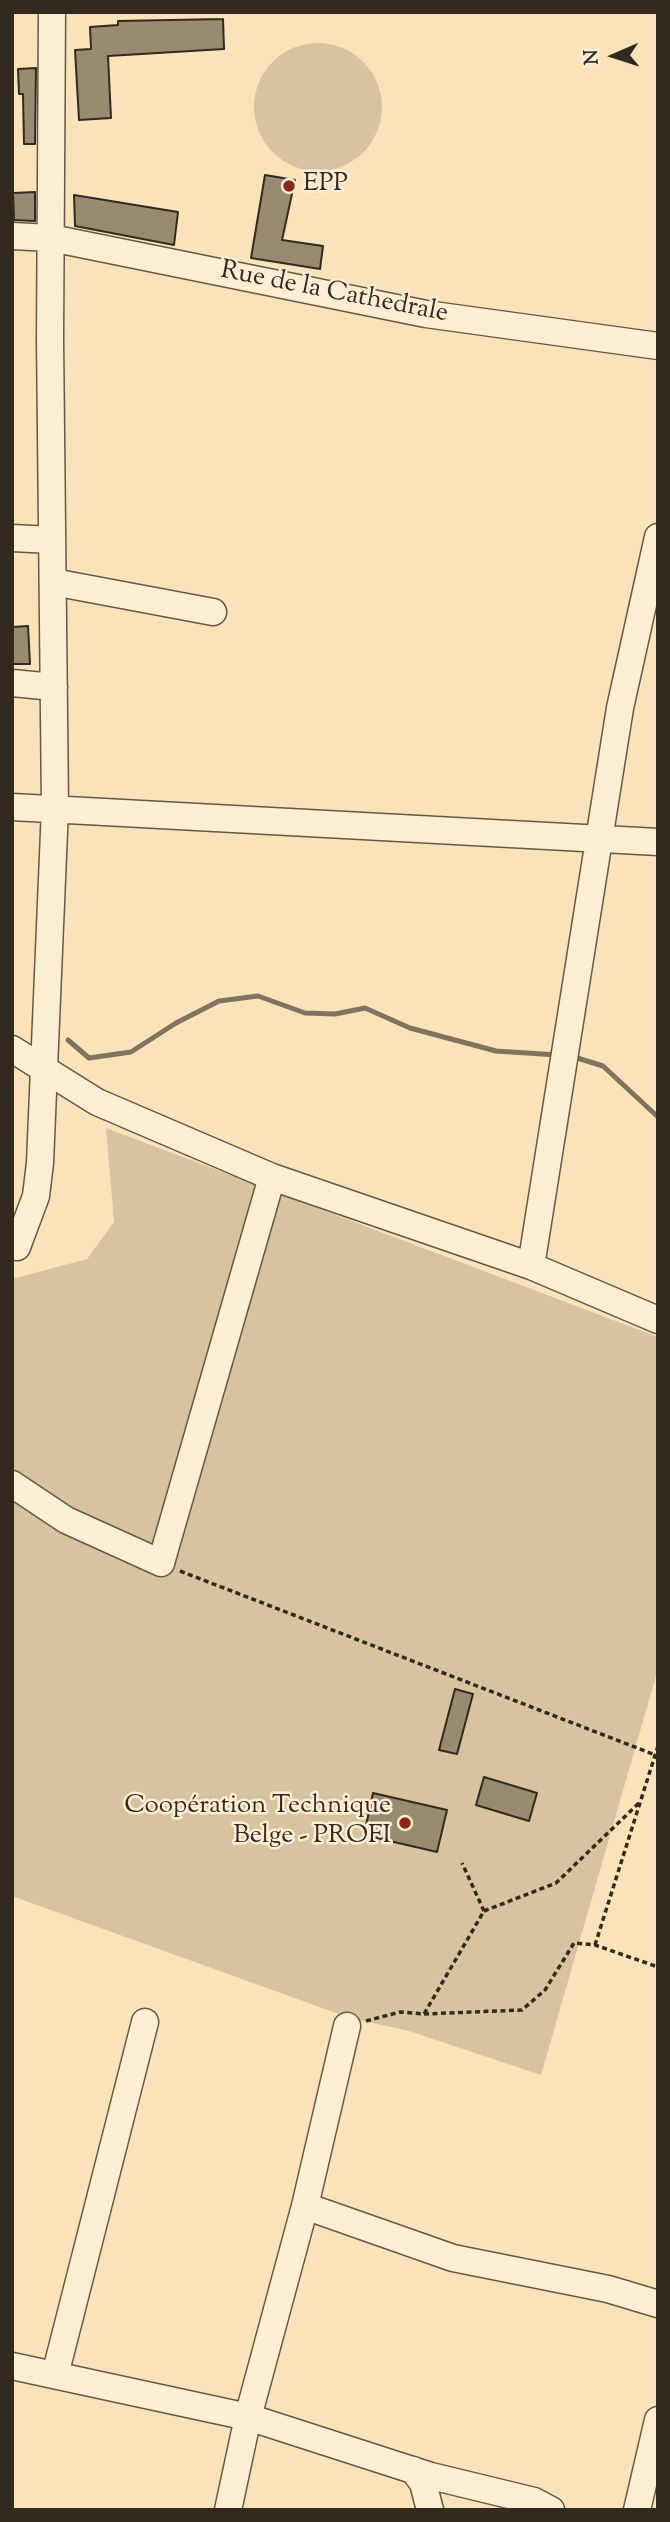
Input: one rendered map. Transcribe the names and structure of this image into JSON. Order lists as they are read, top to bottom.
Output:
{
  "streets": {
    "street": ["Rue de la Cathedrale"]
  },
  "places": ["EPP", "Coopération Technique Belge - PROFI"],
  "north": "left"
}
